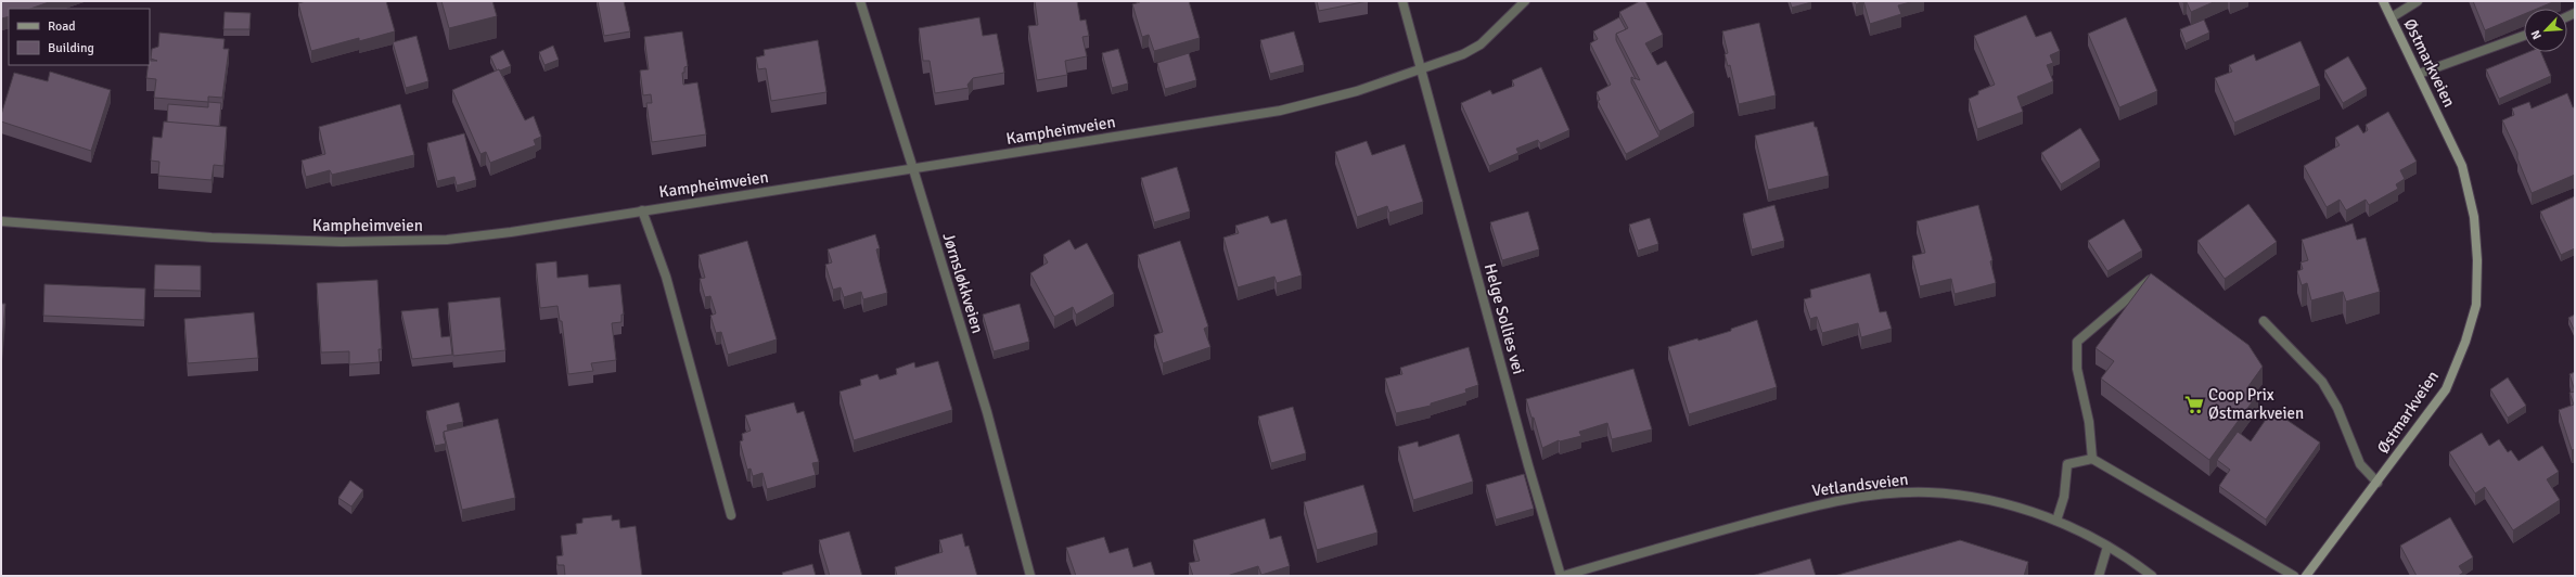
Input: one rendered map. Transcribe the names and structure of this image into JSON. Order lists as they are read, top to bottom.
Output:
{
  "streets": {
    "street": [
      "Østmarkveien",
      "Kampheimveien",
      "Jørnsløkkveien",
      "Helge Sollies vei",
      "Vetlandsveien"
    ]
  },
  "crossings": [
    ["Kampheimveien", "Jørnsløkkveien"],
    ["Kampheimveien", "Helge Sollies vei"],
    ["Helge Sollies vei", "Vetlandsveien"]
  ],
  "places": {
    "supermarket": ["Coop Prix Østmarkveien"]
  },
  "legend": ["Road", "Building"],
  "north": "bottom left"
}
